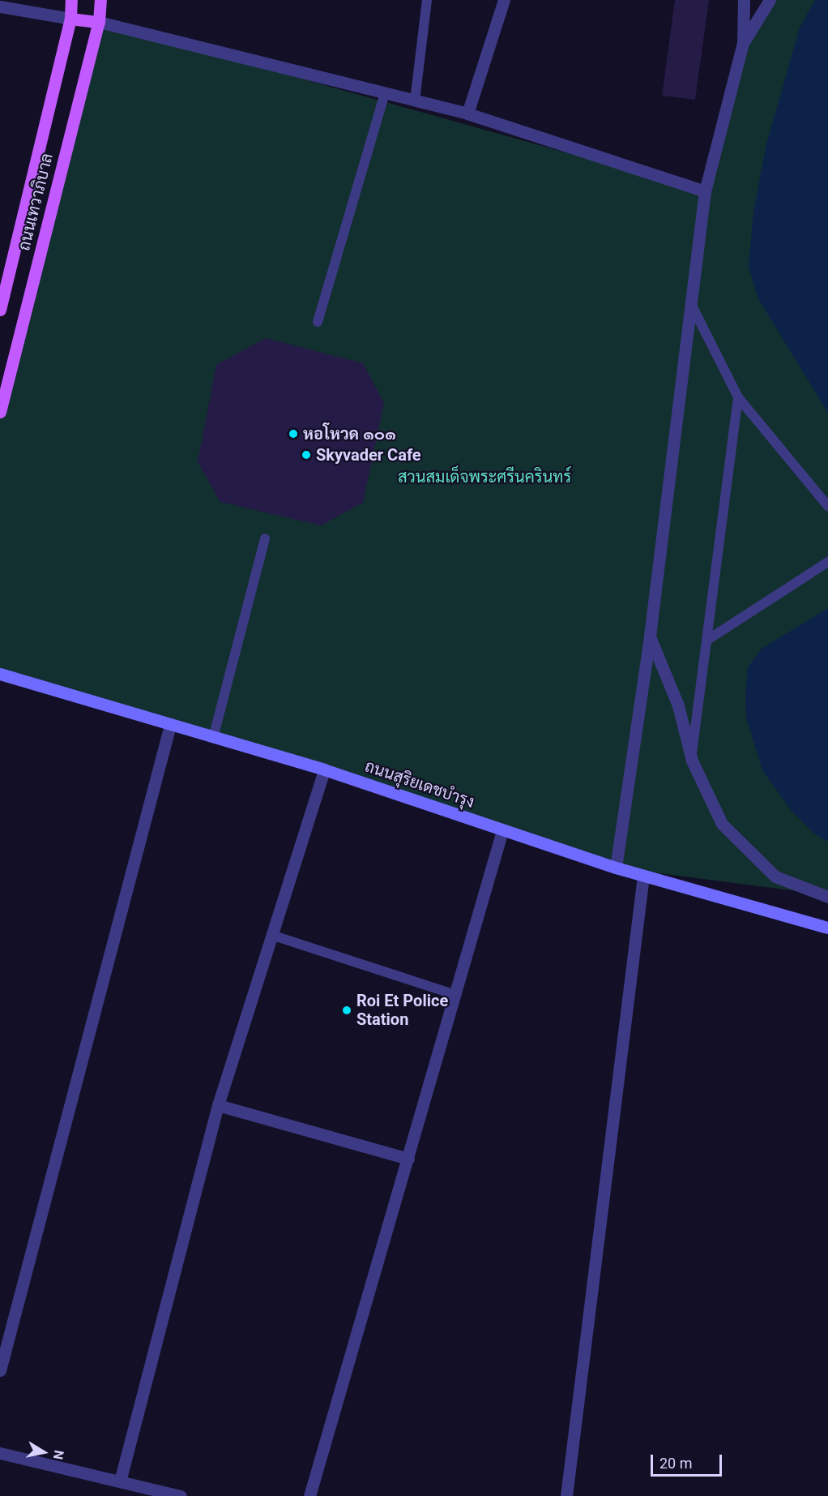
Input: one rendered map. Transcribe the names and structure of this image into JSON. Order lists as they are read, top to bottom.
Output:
{
  "streets": {
    "main road": ["ถนนเทวาภิบาล", "ถนนสุริยเดชบำรุง"]
  },
  "parks": ["สวนสมเด็จพระศรีนครินทร์"],
  "places": ["หอโหวด ๑๐๑", "Skyvader Cafe", "Roi Et Police Station"],
  "scale_bar": "20 m",
  "north": "right"
}
